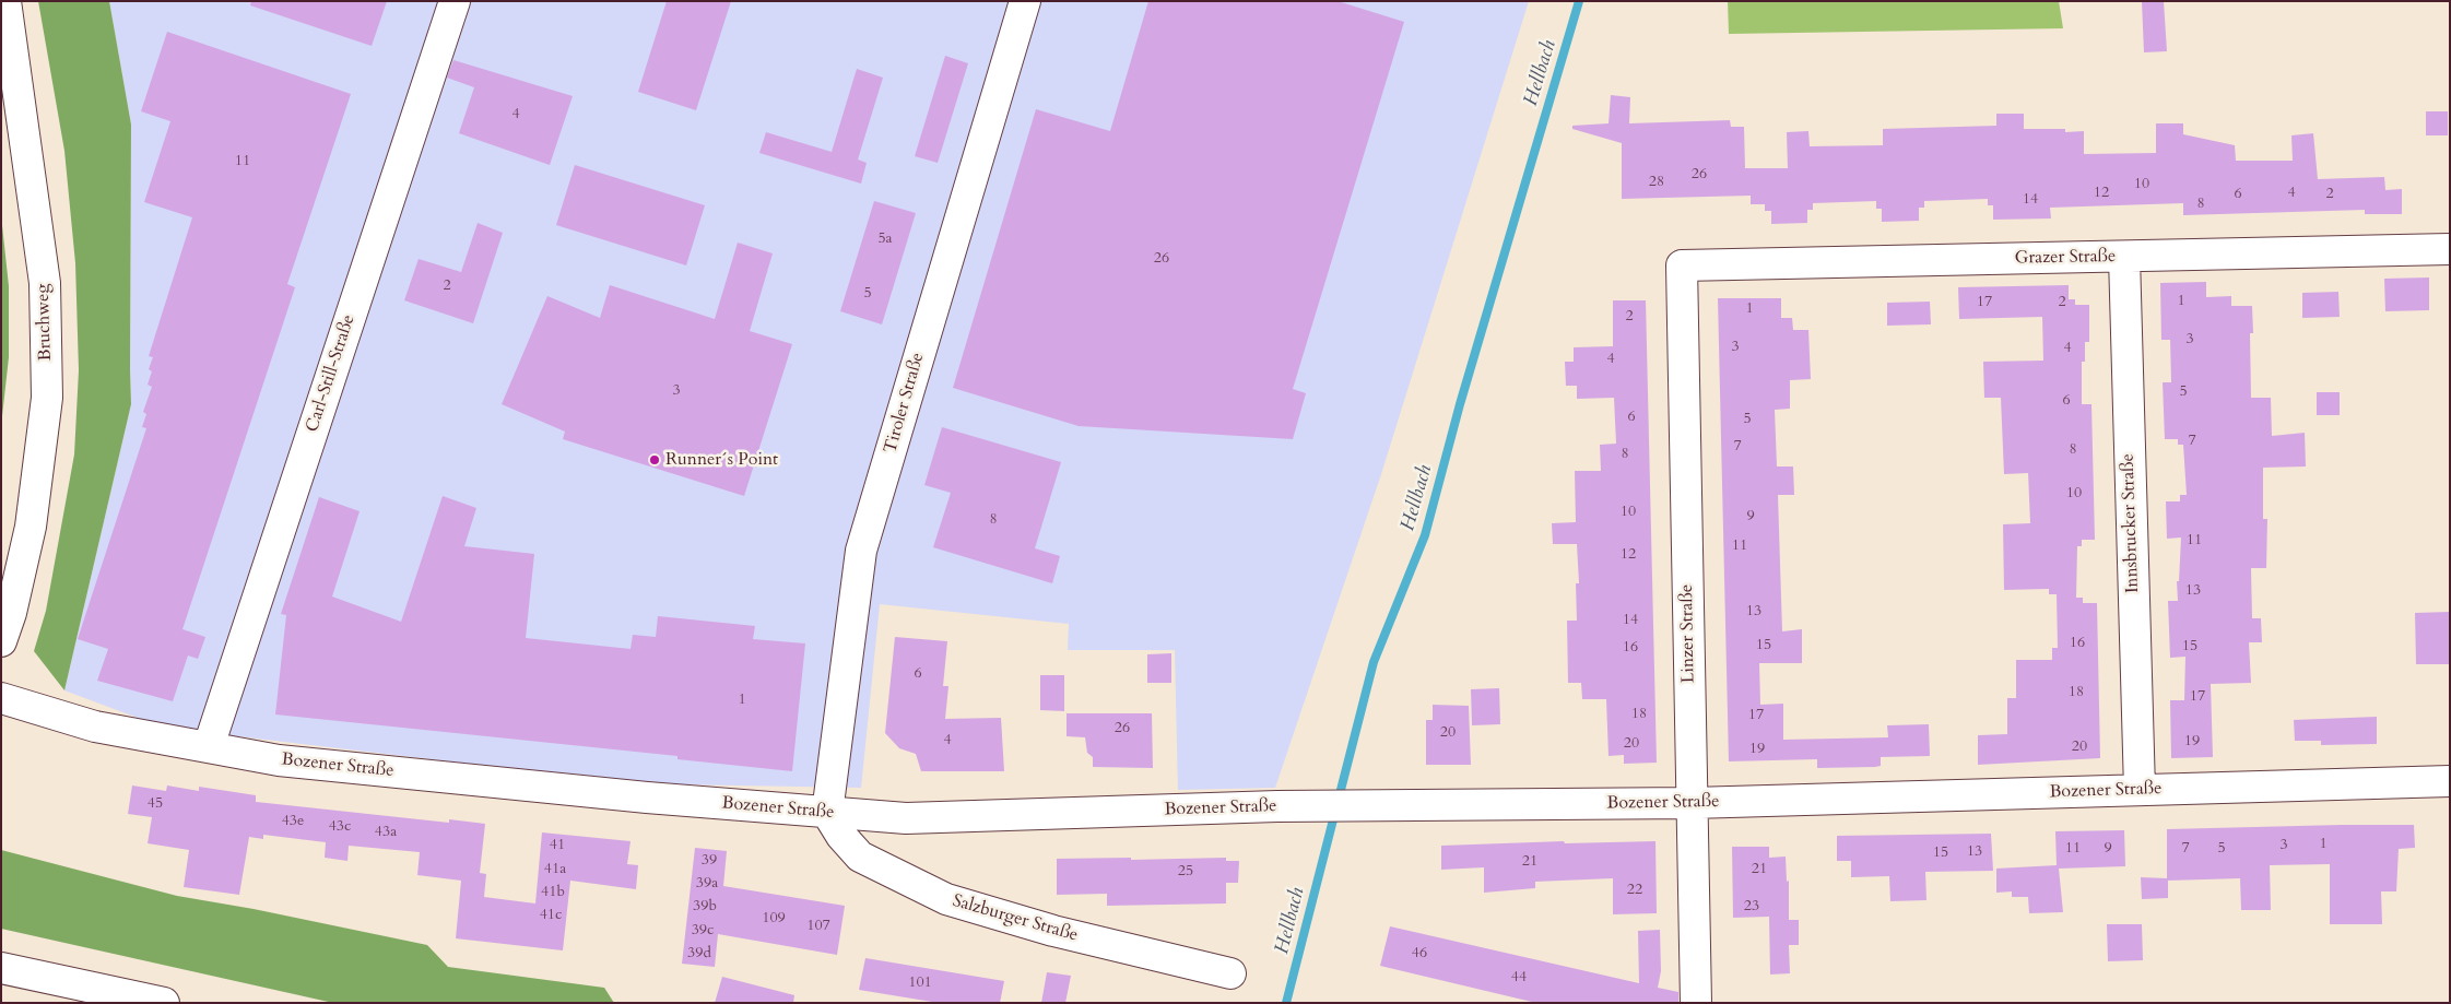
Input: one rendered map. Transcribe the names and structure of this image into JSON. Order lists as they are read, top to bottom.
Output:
{
  "streets": {
    "main road": [
      "Grazer Straße",
      "Bruchweg",
      "Carl-Still-Straße",
      "Tiroler Straße",
      "Innsbrucker Straße",
      "Linzer Straße",
      "Bozener Straße",
      "Salzburger Straße"
    ]
  },
  "crossings": [
    ["Grazer Straße", "Innsbrucker Straße"],
    ["Grazer Straße", "Linzer Straße"],
    ["Carl-Still-Straße", "Bozener Straße"],
    ["Tiroler Straße", "Bozener Straße"],
    ["Tiroler Straße", "Salzburger Straße"],
    ["Innsbrucker Straße", "Bozener Straße"],
    ["Linzer Straße", "Bozener Straße"],
    ["Bozener Straße", "Salzburger Straße"]
  ],
  "water": ["Hellbach"],
  "places": ["Runner´s Point"],
  "house_numbers": [
    "4",
    "11",
    "26",
    "28",
    "10",
    "12",
    "4",
    "6",
    "2",
    "14",
    "8",
    "5a",
    "26",
    "2",
    "5",
    "1",
    "17",
    "2",
    "1",
    "2",
    "3",
    "3",
    "4",
    "4",
    "3",
    "5",
    "6",
    "6",
    "5",
    "7",
    "7",
    "8",
    "8",
    "10",
    "10",
    "9",
    "8",
    "11",
    "11",
    "12",
    "13",
    "13",
    "14",
    "16",
    "15",
    "15",
    "16",
    "6",
    "18",
    "17",
    "1",
    "18",
    "17",
    "26",
    "20",
    "4",
    "19",
    "20",
    "20",
    "19",
    "45",
    "43e",
    "43c",
    "43a",
    "1",
    "41",
    "3",
    "11",
    "9",
    "7",
    "5",
    "13",
    "15",
    "39",
    "21",
    "41a",
    "21",
    "25",
    "39a",
    "22",
    "41b",
    "39b",
    "23",
    "41c",
    "109",
    "107",
    "39c",
    "39d",
    "46",
    "44",
    "101"
  ]
}
